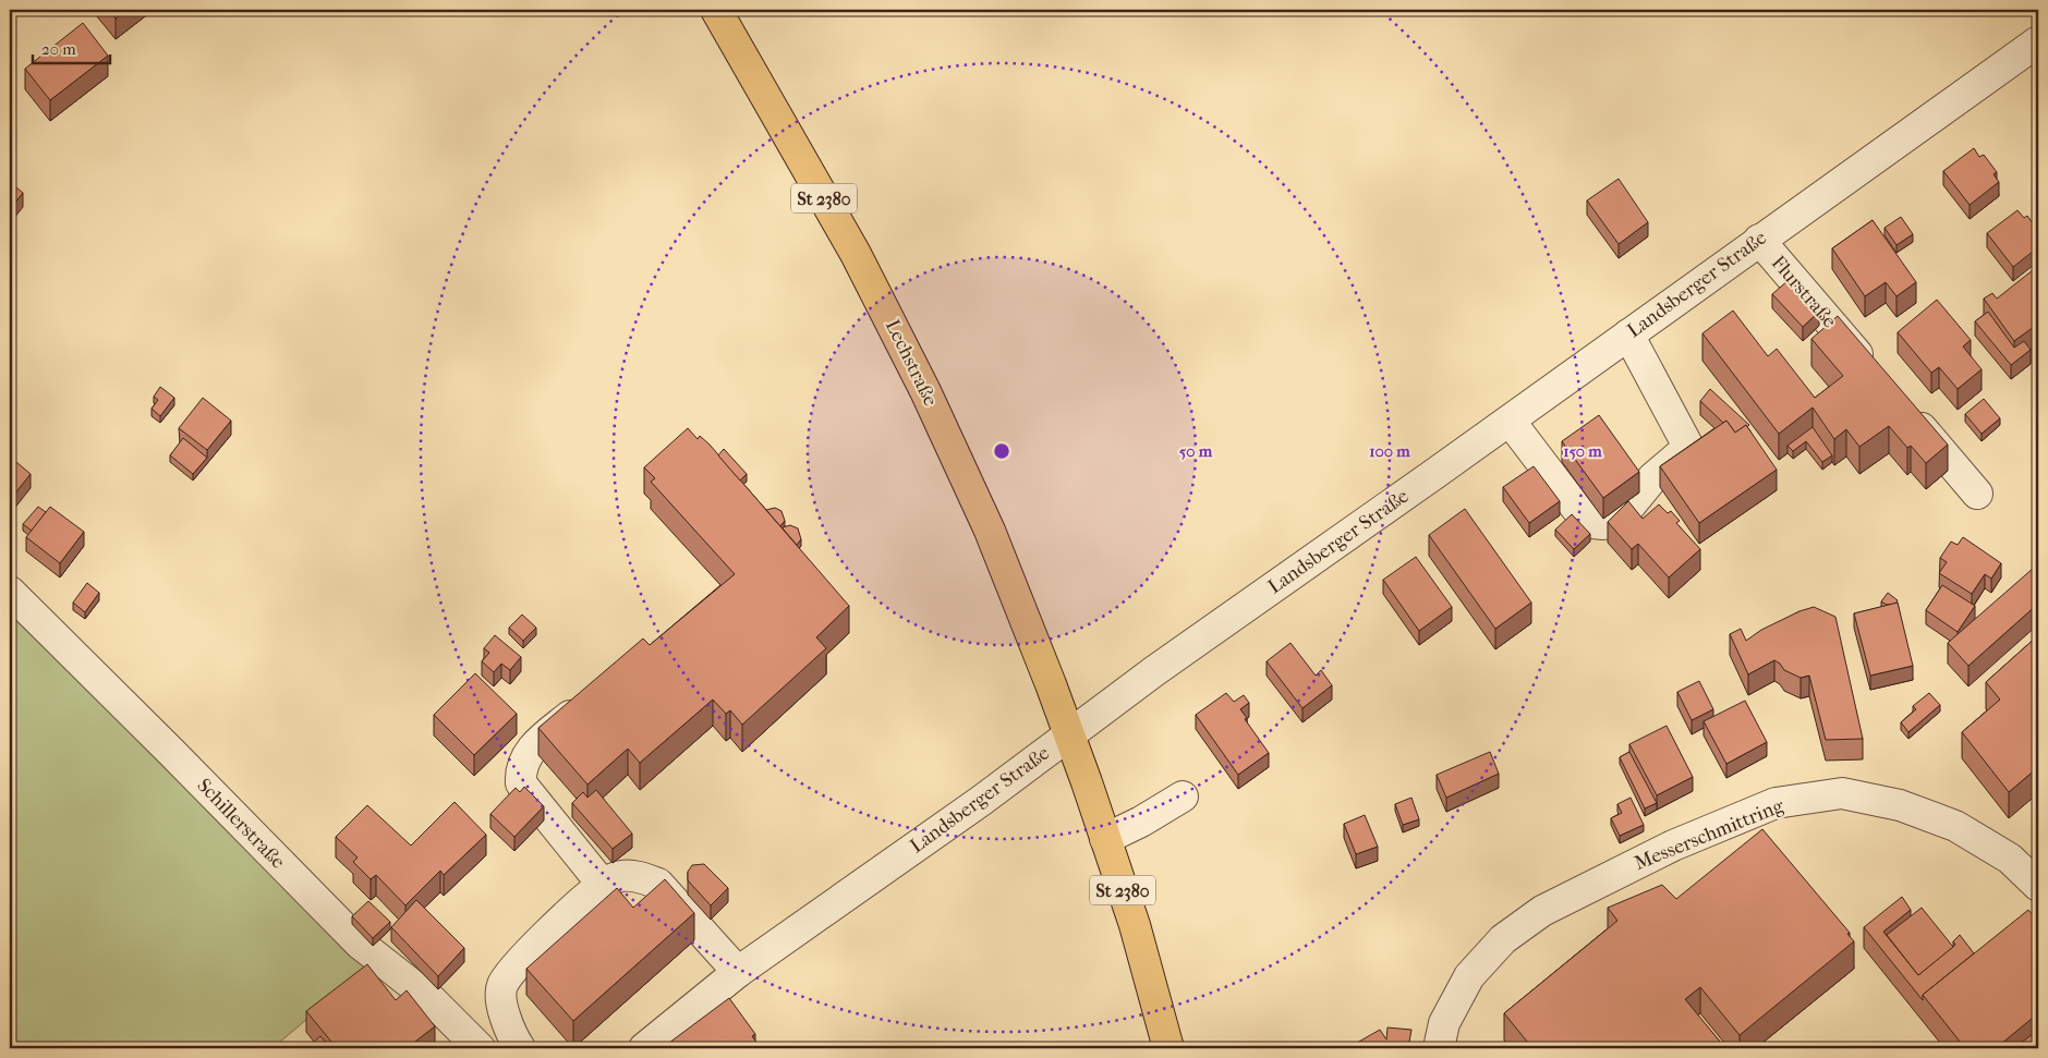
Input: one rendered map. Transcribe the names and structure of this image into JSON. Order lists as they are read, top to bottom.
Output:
{
  "streets": {
    "main road": ["St 2380", "Lechstraße"],
    "street": [
      "Landsberger Straße",
      "Flurstraße",
      "Schillerstraße",
      "Messerschmittring"
    ]
  },
  "crossings": [
    ["St 2380", "Landsberger Straße"],
    ["St 2380", "Lechstraße"],
    ["Landsberger Straße", "Flurstraße"],
    ["Landsberger Straße", "Lechstraße"]
  ],
  "scale_bar": "20 m",
  "rings": ["50 m", "100 m", "150 m"]
}
